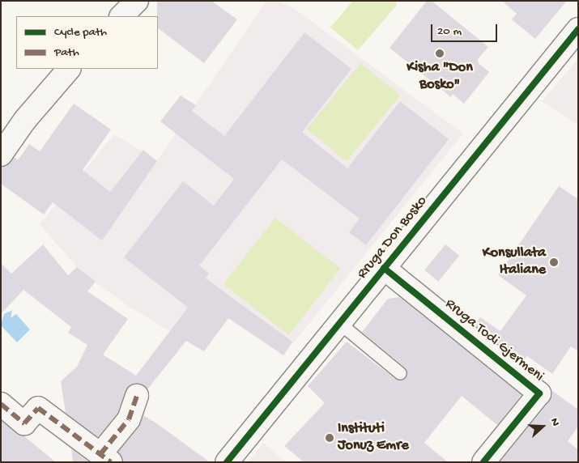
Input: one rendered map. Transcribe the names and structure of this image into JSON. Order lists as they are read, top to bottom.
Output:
{
  "streets": {
    "street": ["Rruga Don Bosko", "Rruga Todi Gjermeni"]
  },
  "crossings": [
    ["Rruga Don Bosko", "Rruga Todi Gjermeni"]
  ],
  "places": ["Kisha \"Don Bosko\"", "Konsullata Italiane", "Instituti Jonuz Emre"],
  "legend": ["Cycle path", "Path"],
  "scale_bar": "20 m",
  "north": "right"
}
